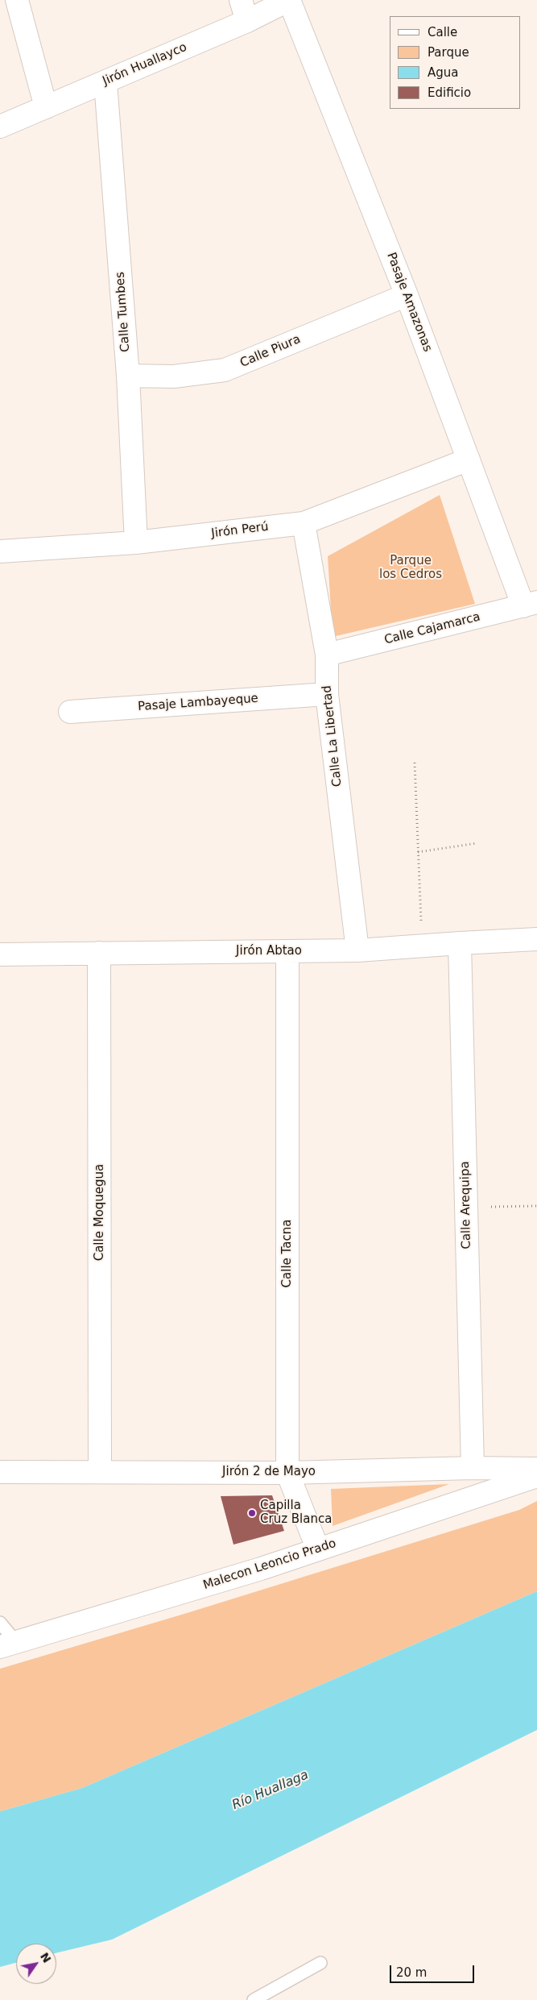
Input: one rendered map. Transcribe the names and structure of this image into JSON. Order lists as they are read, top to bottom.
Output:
{
  "streets": {
    "street": [
      "Jirón Huallayco",
      "Pasaje Amazonas",
      "Calle Tumbes",
      "Calle Piura",
      "Jirón Perú",
      "Calle Cajamarca",
      "Pasaje Lambayeque",
      "Calle La Libertad",
      "Jirón Abtao",
      "Calle Arequipa",
      "Calle Moquegua",
      "Calle Tacna",
      "Jirón 2 de Mayo",
      "Malecon Leoncio Prado"
    ]
  },
  "crossings": [
    ["Jirón Huallayco", "Pasaje Amazonas"],
    ["Jirón Huallayco", "Calle Tumbes"],
    ["Pasaje Amazonas", "Calle Piura"],
    ["Pasaje Amazonas", "Jirón Perú"],
    ["Pasaje Amazonas", "Calle Cajamarca"],
    ["Calle Tumbes", "Calle Piura"],
    ["Calle Tumbes", "Jirón Perú"],
    ["Jirón Perú", "Calle La Libertad"],
    ["Calle Cajamarca", "Calle La Libertad"],
    ["Pasaje Lambayeque", "Calle La Libertad"],
    ["Calle La Libertad", "Jirón Abtao"],
    ["Jirón Abtao", "Calle Arequipa"],
    ["Jirón Abtao", "Calle Moquegua"],
    ["Jirón Abtao", "Calle Tacna"],
    ["Calle Arequipa", "Jirón 2 de Mayo"],
    ["Calle Moquegua", "Jirón 2 de Mayo"],
    ["Calle Tacna", "Jirón 2 de Mayo"],
    ["Calle Tacna", "Malecon Leoncio Prado"]
  ],
  "water": ["Río Huallaga"],
  "parks": ["Parque los Cedros"],
  "places": ["Capilla Cruz Blanca"],
  "legend": [
    "Calle",
    "Parque",
    "Agua",
    "Edificio"
  ],
  "scale_bar": "20 m",
  "north": "top right"
}
